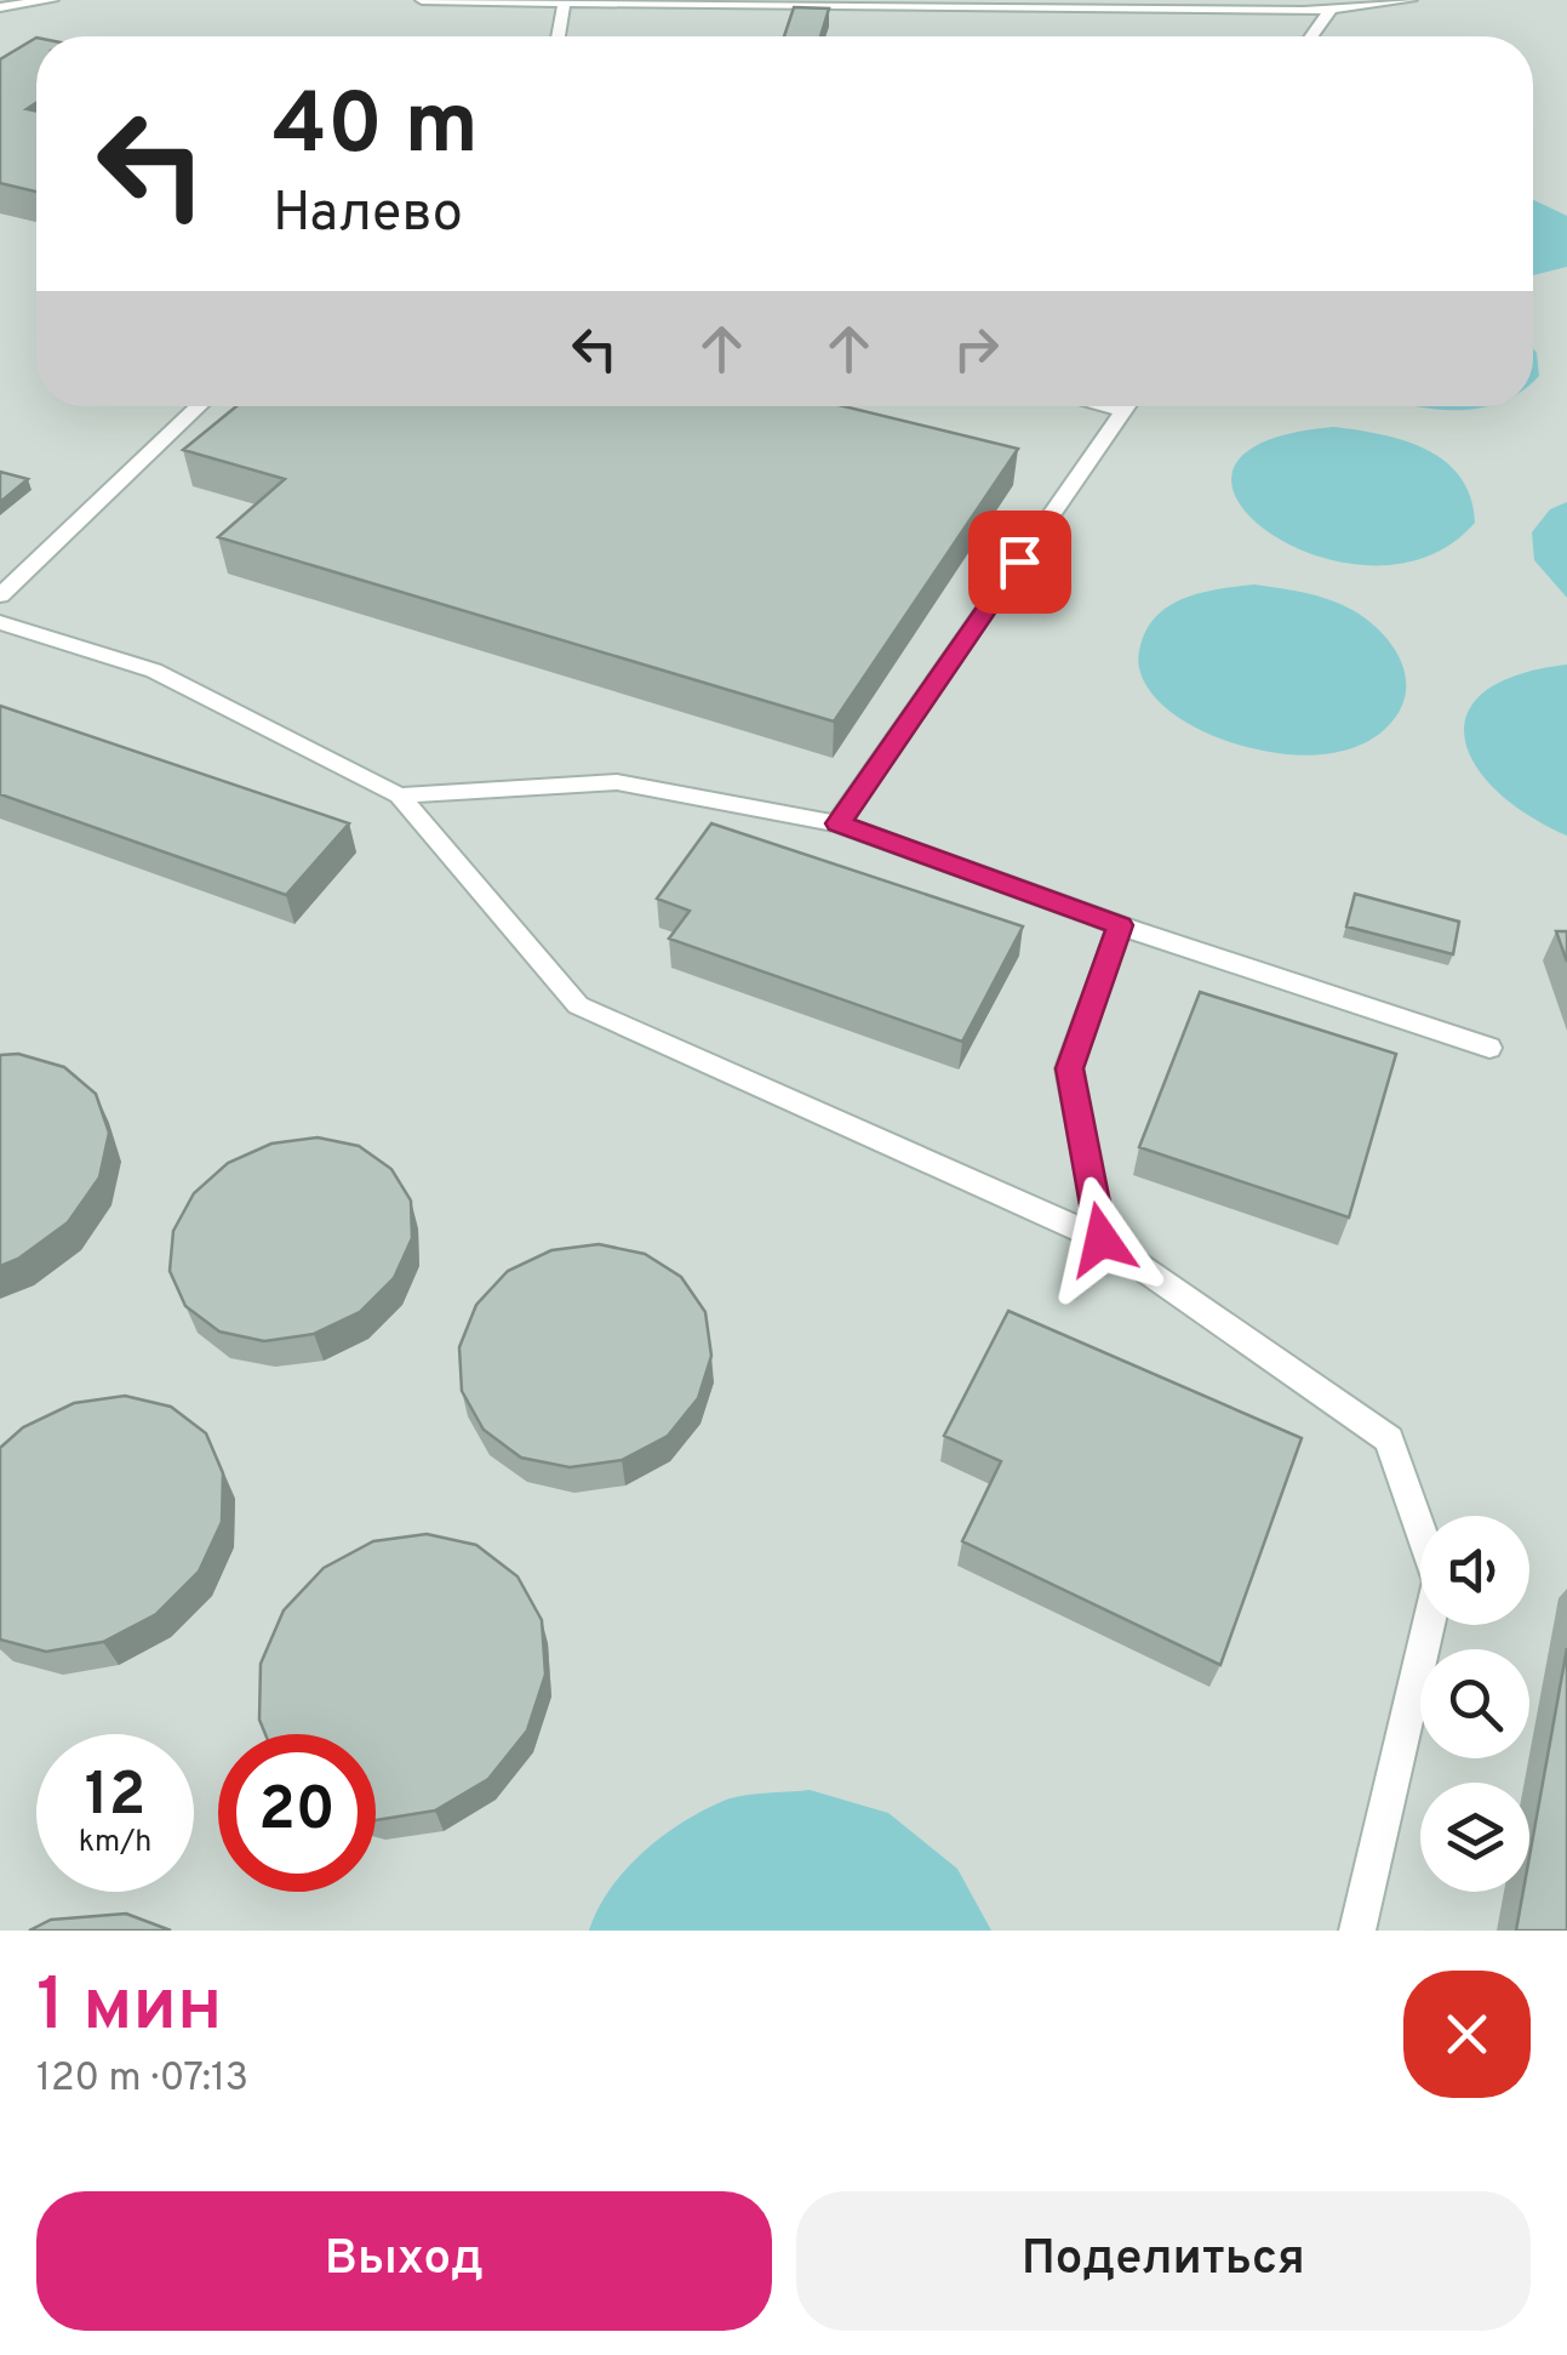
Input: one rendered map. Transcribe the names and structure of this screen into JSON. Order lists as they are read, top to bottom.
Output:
{
  "page": {
    "turn": ["40 m", "Налево"],
    "speed": "12 km/h",
    "limit": "20",
    "heading": ["1 мин", "120 m · 07:13"],
    "buttons": ["Выход", "Поделиться"]
  }
}
